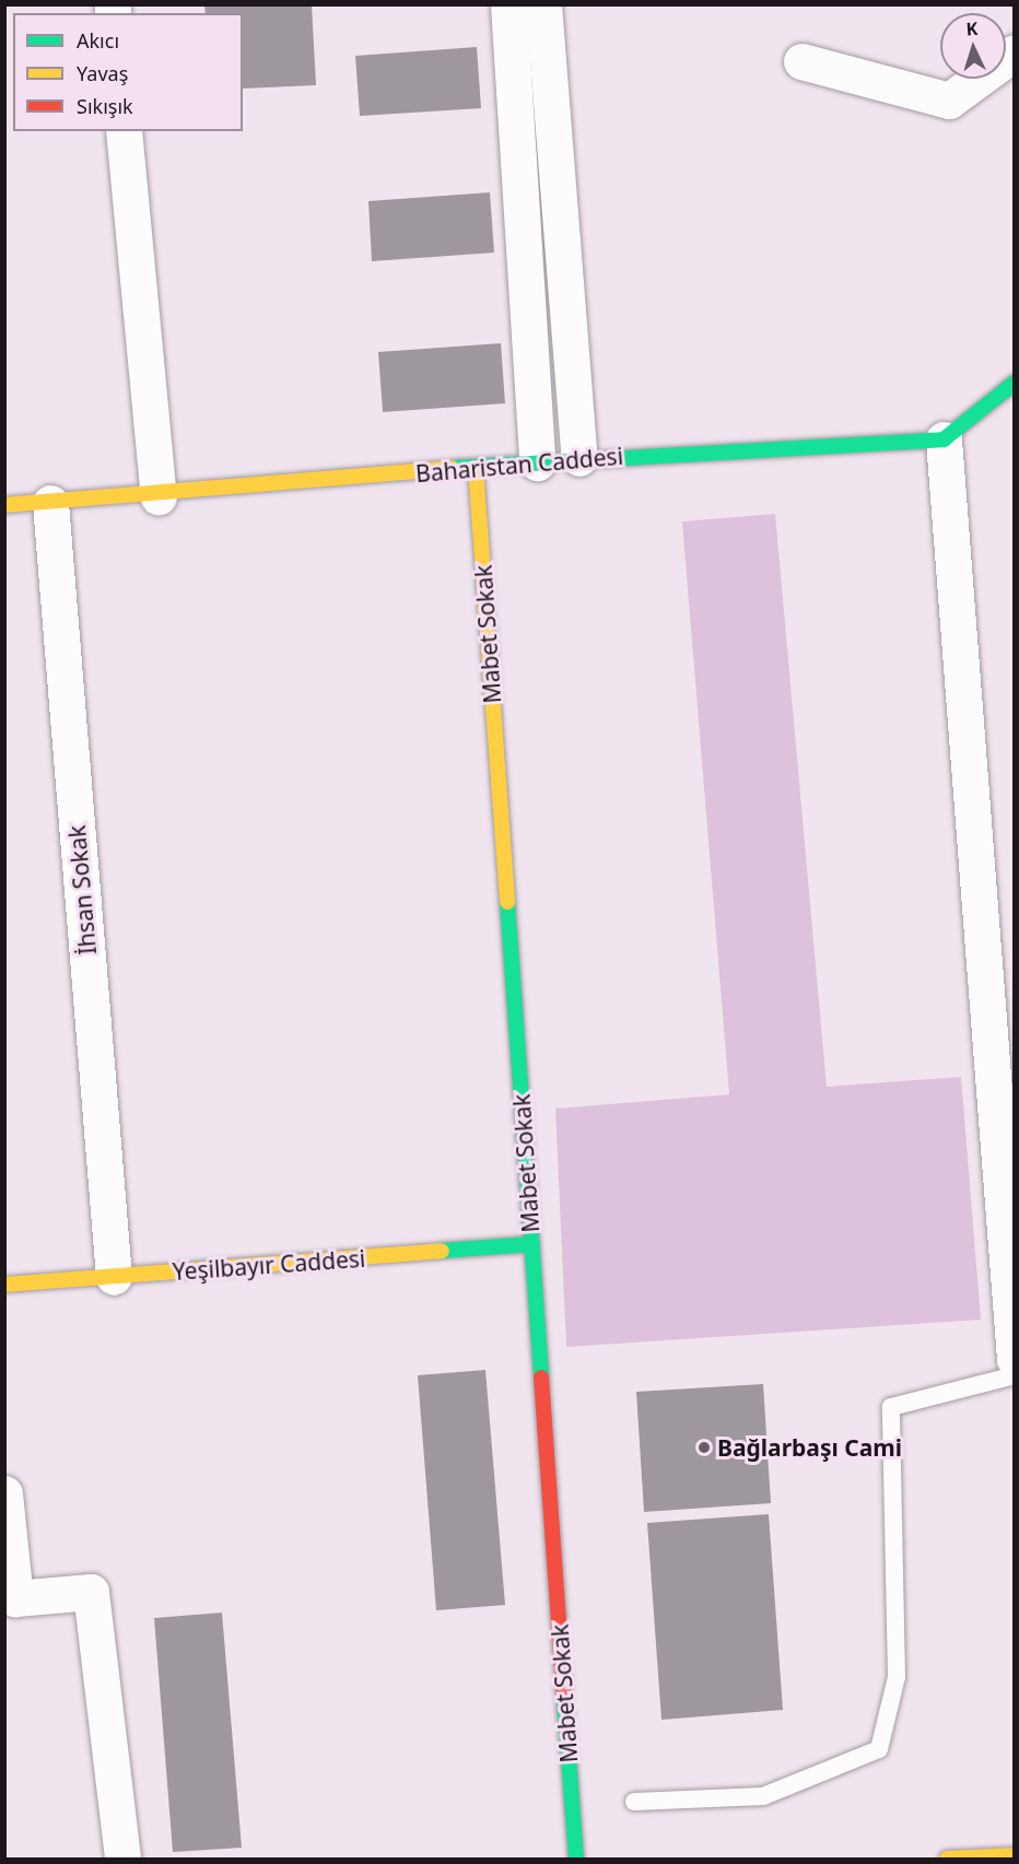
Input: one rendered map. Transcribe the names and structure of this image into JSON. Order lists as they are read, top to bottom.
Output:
{
  "streets": {
    "street": [
      "Baharistan Caddesi",
      "Mabet Sokak",
      "İhsan Sokak",
      "Yeşilbayır Caddesi"
    ]
  },
  "crossings": [
    ["Baharistan Caddesi", "Mabet Sokak"],
    ["Baharistan Caddesi", "İhsan Sokak"],
    ["Mabet Sokak", "Yeşilbayır Caddesi"],
    ["İhsan Sokak", "Yeşilbayır Caddesi"]
  ],
  "places": ["Bağlarbaşı Cami"],
  "legend": ["Akıcı", "Yavaş", "Sıkışık"],
  "north": "top"
}
